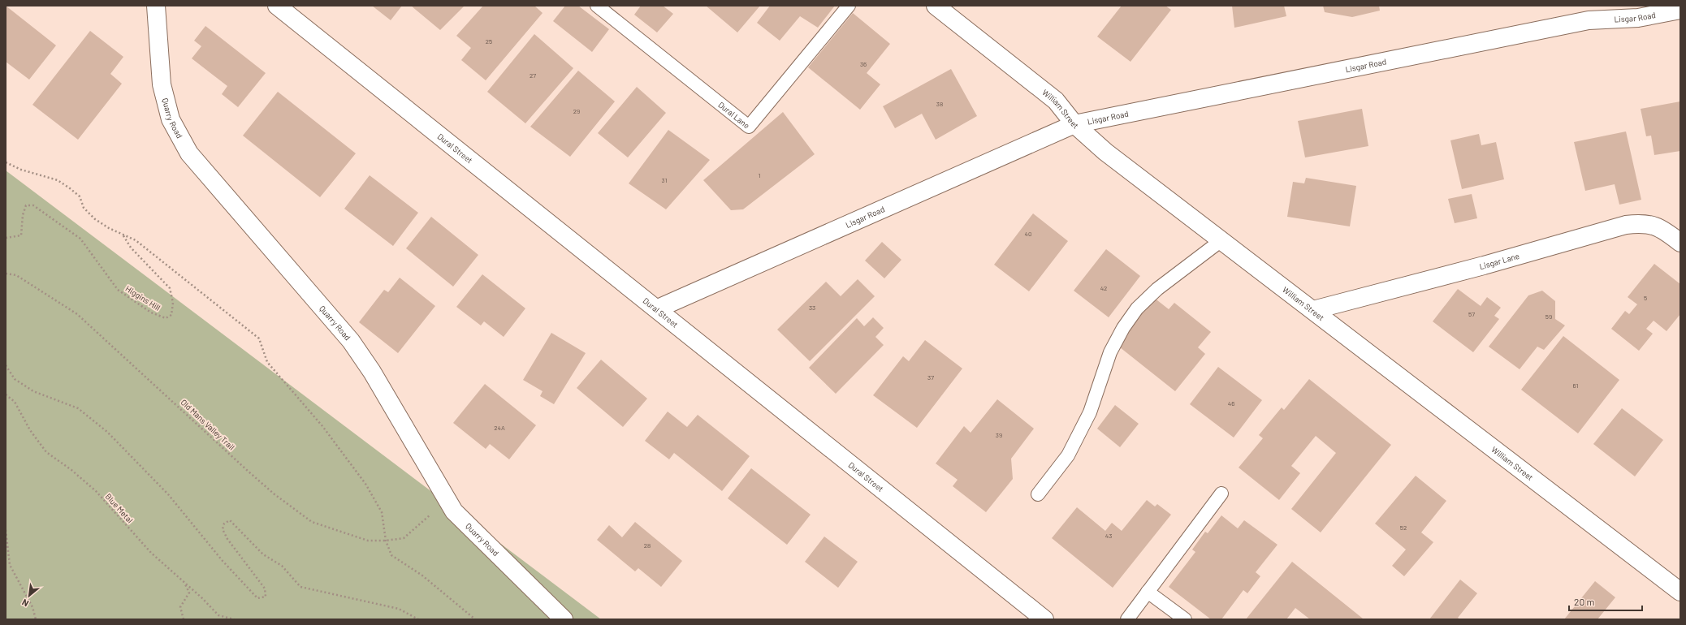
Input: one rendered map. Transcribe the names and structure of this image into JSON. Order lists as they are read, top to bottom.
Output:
{
  "streets": {
    "street": [
      "Lisgar Road",
      "William Street",
      "Quarry Road",
      "Dural Street",
      "Lisgar Lane"
    ],
    "lane": ["Dural Lane"],
    "path": ["Higgins Hill", "Old Mans Valley Trail", "Blue Metal"]
  },
  "crossings": [
    ["Lisgar Road", "William Street"],
    ["Lisgar Road", "Dural Street"],
    ["William Street", "Lisgar Lane"]
  ],
  "house_numbers": [
    "25",
    "36",
    "27",
    "38",
    "29",
    "1",
    "31",
    "40",
    "42",
    "5",
    "33",
    "57",
    "59",
    "37",
    "61",
    "46",
    "24A",
    "39",
    "52",
    "43",
    "28"
  ],
  "scale_bar": "20 m",
  "north": "bottom left"
}
